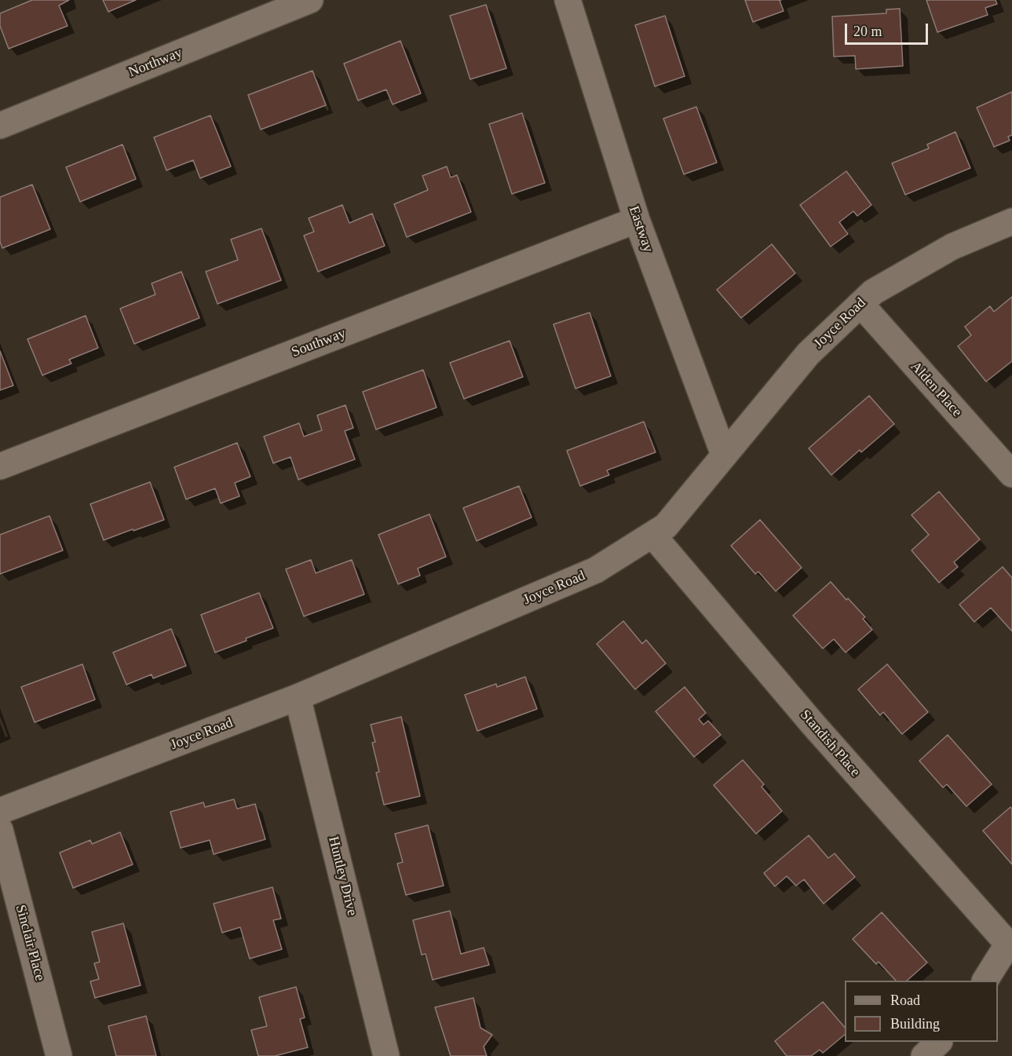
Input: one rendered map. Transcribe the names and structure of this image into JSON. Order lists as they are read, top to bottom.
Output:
{
  "streets": {
    "street": [
      "Northway",
      "Eastway",
      "Joyce Road",
      "Southway",
      "Alden Place",
      "Standish Place",
      "Huntley Drive",
      "Sinclair Place"
    ]
  },
  "crossings": [
    ["Eastway", "Joyce Road"],
    ["Eastway", "Southway"],
    ["Joyce Road", "Alden Place"],
    ["Joyce Road", "Standish Place"],
    ["Joyce Road", "Huntley Drive"]
  ],
  "legend": ["Road", "Building"],
  "scale_bar": "20 m"
}
